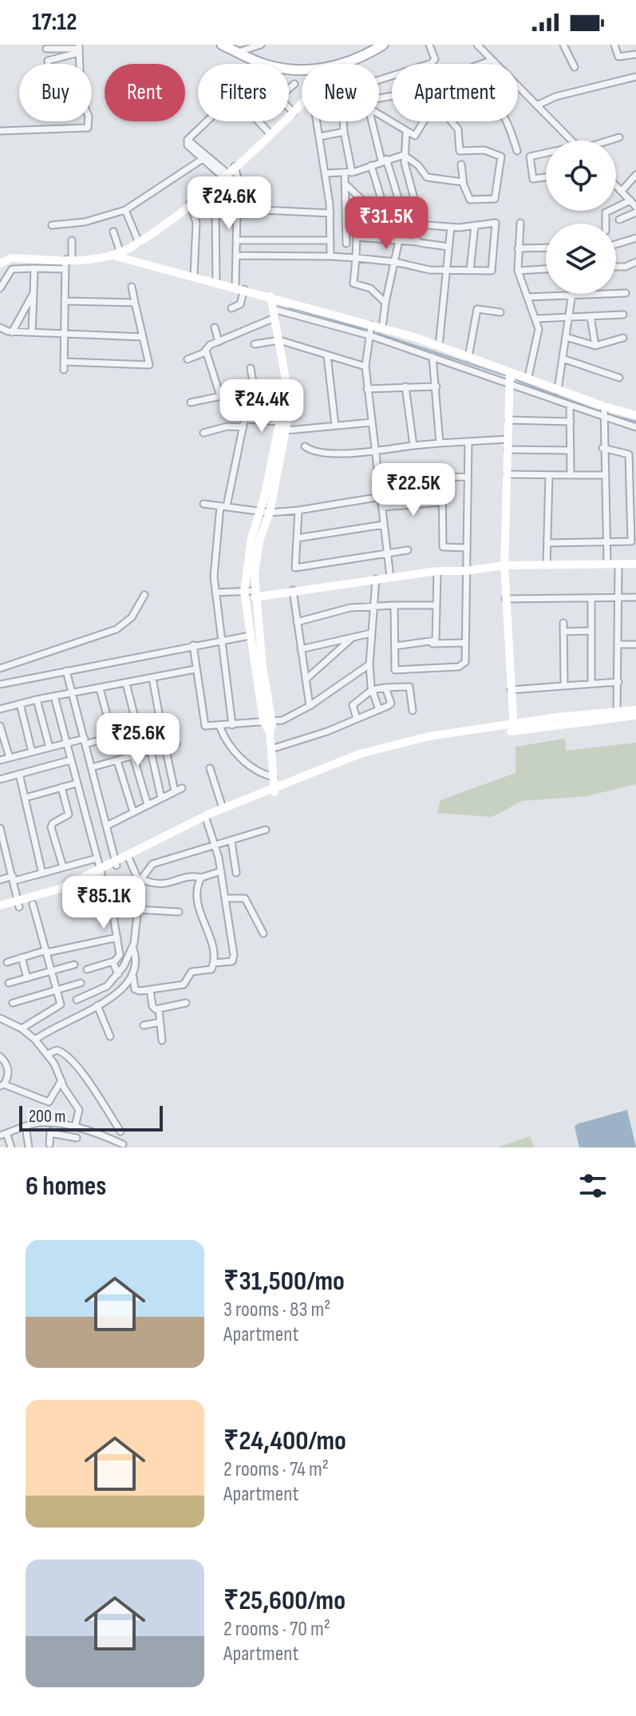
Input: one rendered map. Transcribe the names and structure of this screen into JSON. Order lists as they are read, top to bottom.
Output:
{
  "scale_bar": "200 m",
  "page": {
    "status": "17:12",
    "chip": [
      "Buy",
      "Rent",
      "Filters",
      "New",
      "Apartment"
    ],
    "price": [
      "₹24.6K",
      "₹31.5K",
      "₹24.4K",
      "₹22.5K",
      "₹25.6K",
      "₹85.1K"
    ],
    "scale": "200 m",
    "heading": "6 homes",
    "list": [
      {
        "name": "₹31,500/mo",
        "note": "3 rooms · 83 m² · Apartment"
      },
      {
        "name": "₹24,400/mo",
        "note": "2 rooms · 74 m² · Apartment"
      },
      {
        "name": "₹25,600/mo",
        "note": "2 rooms · 70 m² · Apartment"
      }
    ]
  }
}
